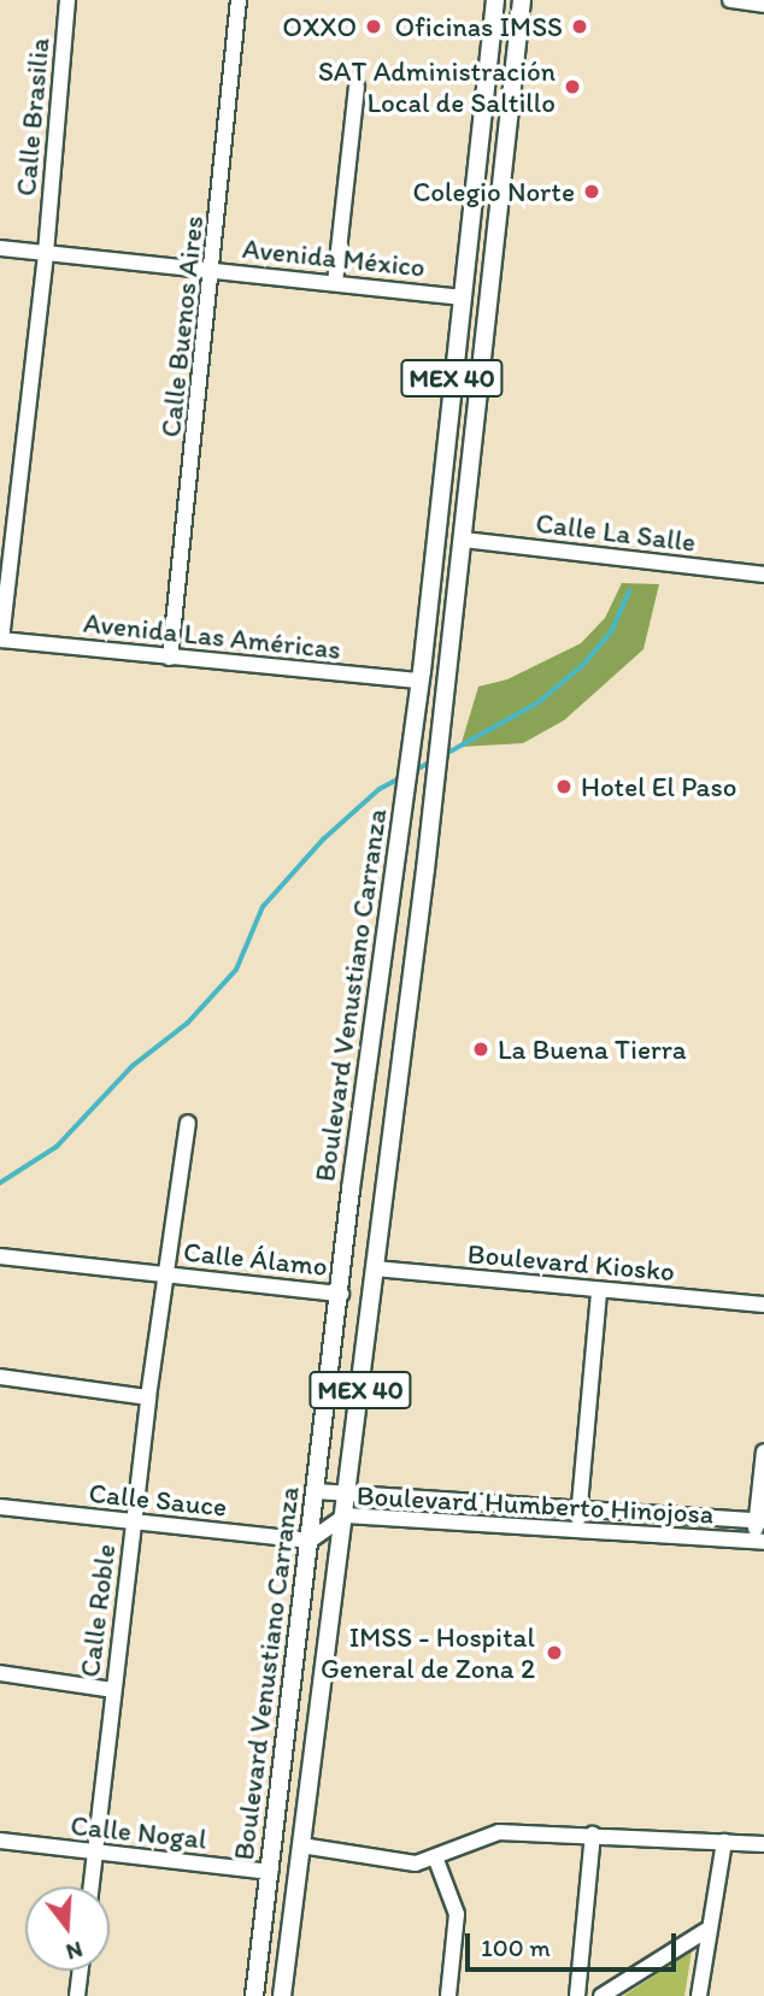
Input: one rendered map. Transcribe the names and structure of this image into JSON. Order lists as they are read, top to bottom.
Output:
{
  "streets": {
    "main road": ["MEX 40", "Boulevard Venustiano Carranza"],
    "street": [
      "Calle Brasilia",
      "Avenida México",
      "Calle Buenos Aires",
      "Calle La Salle",
      "Avenida Las Américas",
      "Calle Álamo",
      "Boulevard Kiosko",
      "Calle Sauce",
      "Boulevard Humberto Hinojosa",
      "Calle Roble",
      "Calle Nogal"
    ]
  },
  "crossings": [
    ["Calle Brasilia", "Avenida México"],
    ["Calle Brasilia", "Avenida Las Américas"],
    ["Avenida México", "Calle Buenos Aires"],
    ["Avenida México", "Boulevard Venustiano Carranza"],
    ["Calle Buenos Aires", "Avenida Las Américas"],
    ["Calle La Salle", "Boulevard Venustiano Carranza"],
    ["Avenida Las Américas", "Boulevard Venustiano Carranza"],
    ["Boulevard Venustiano Carranza", "Calle Álamo"],
    ["Boulevard Venustiano Carranza", "Boulevard Kiosko"],
    ["Boulevard Venustiano Carranza", "Calle Sauce"],
    ["Boulevard Venustiano Carranza", "Boulevard Humberto Hinojosa"],
    ["Boulevard Venustiano Carranza", "Calle Nogal"],
    ["Calle Álamo", "Calle Roble"],
    ["Calle Sauce", "Boulevard Humberto Hinojosa"],
    ["Calle Sauce", "Calle Roble"],
    ["Calle Roble", "Calle Nogal"]
  ],
  "places": [
    "OXXO",
    "Oficinas IMSS",
    "SAT Administración Local de Saltillo",
    "Colegio Norte",
    "Hotel El Paso",
    "La Buena Tierra",
    "IMSS - Hospital General de Zona 2"
  ],
  "scale_bar": "100 m",
  "north": "bottom"
}
